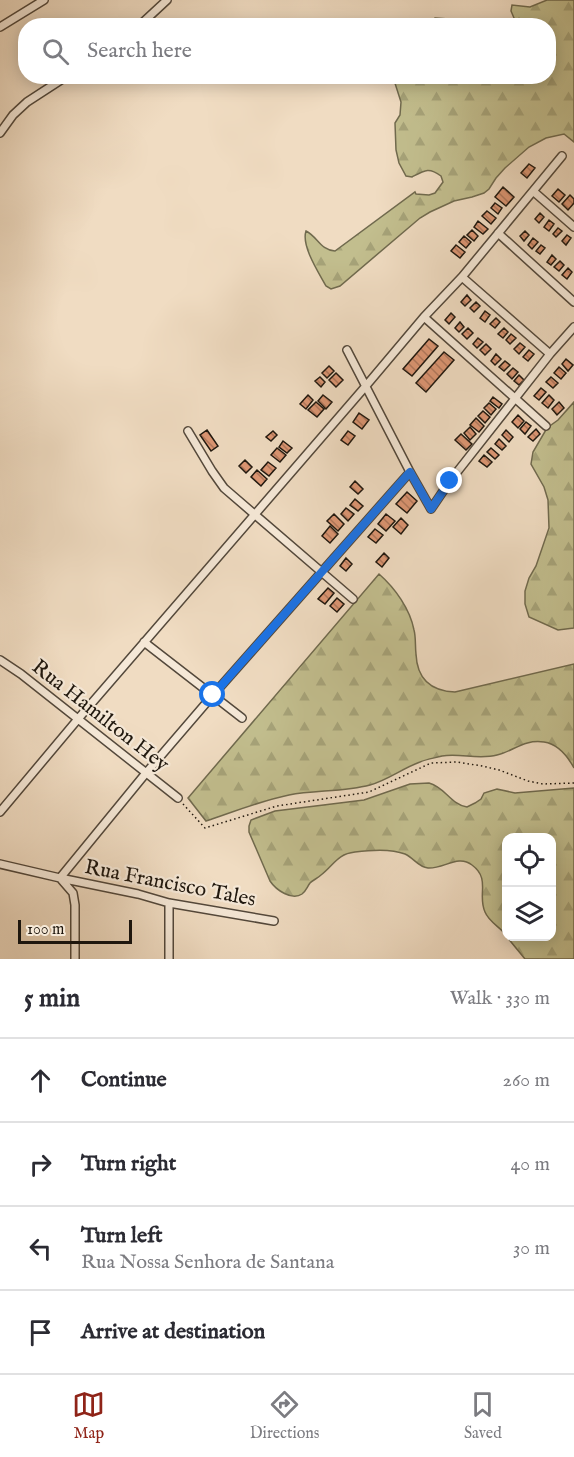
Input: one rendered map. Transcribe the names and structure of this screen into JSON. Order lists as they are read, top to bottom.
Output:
{
  "streets": {
    "street": ["Rua Hamilton Hey", "Rua Francisco Tales"]
  },
  "scale_bar": "100 m",
  "page": {
    "search": "Search here",
    "scale": "100 m",
    "heading": ["5 min", "Walk · 330 m"],
    "list": [
      ["Continue", "260 m"],
      ["Turn right", "40 m"],
      ["Turn left", "Rua Nossa Senhora de Santana", "30 m"],
      "Arrive at destination"
    ],
    "nav": ["Map", "Directions", "Saved"]
  }
}
